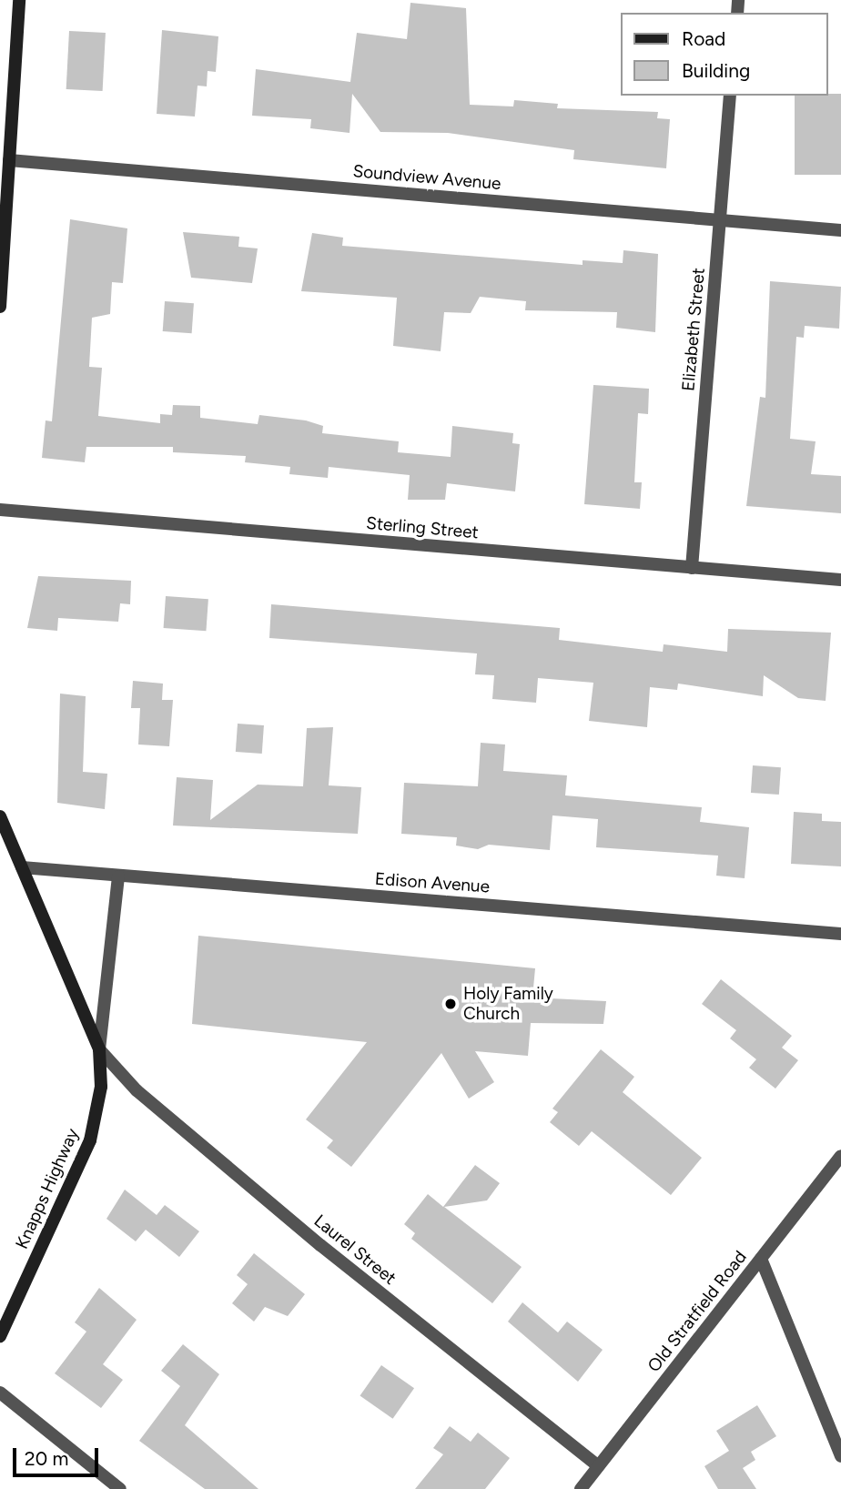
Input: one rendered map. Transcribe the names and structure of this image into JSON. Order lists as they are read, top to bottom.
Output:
{
  "streets": {
    "street": [
      "Soundview Avenue",
      "Elizabeth Street",
      "Sterling Street",
      "Edison Avenue",
      "Knapps Highway",
      "Laurel Street",
      "Old Stratfield Road"
    ]
  },
  "crossings": [
    ["Soundview Avenue", "Elizabeth Street"],
    ["Elizabeth Street", "Sterling Street"],
    ["Edison Avenue", "Knapps Highway"],
    ["Knapps Highway", "Laurel Street"],
    ["Laurel Street", "Old Stratfield Road"]
  ],
  "places": ["Holy Family Church"],
  "legend": ["Road", "Building"],
  "scale_bar": "20 m"
}
